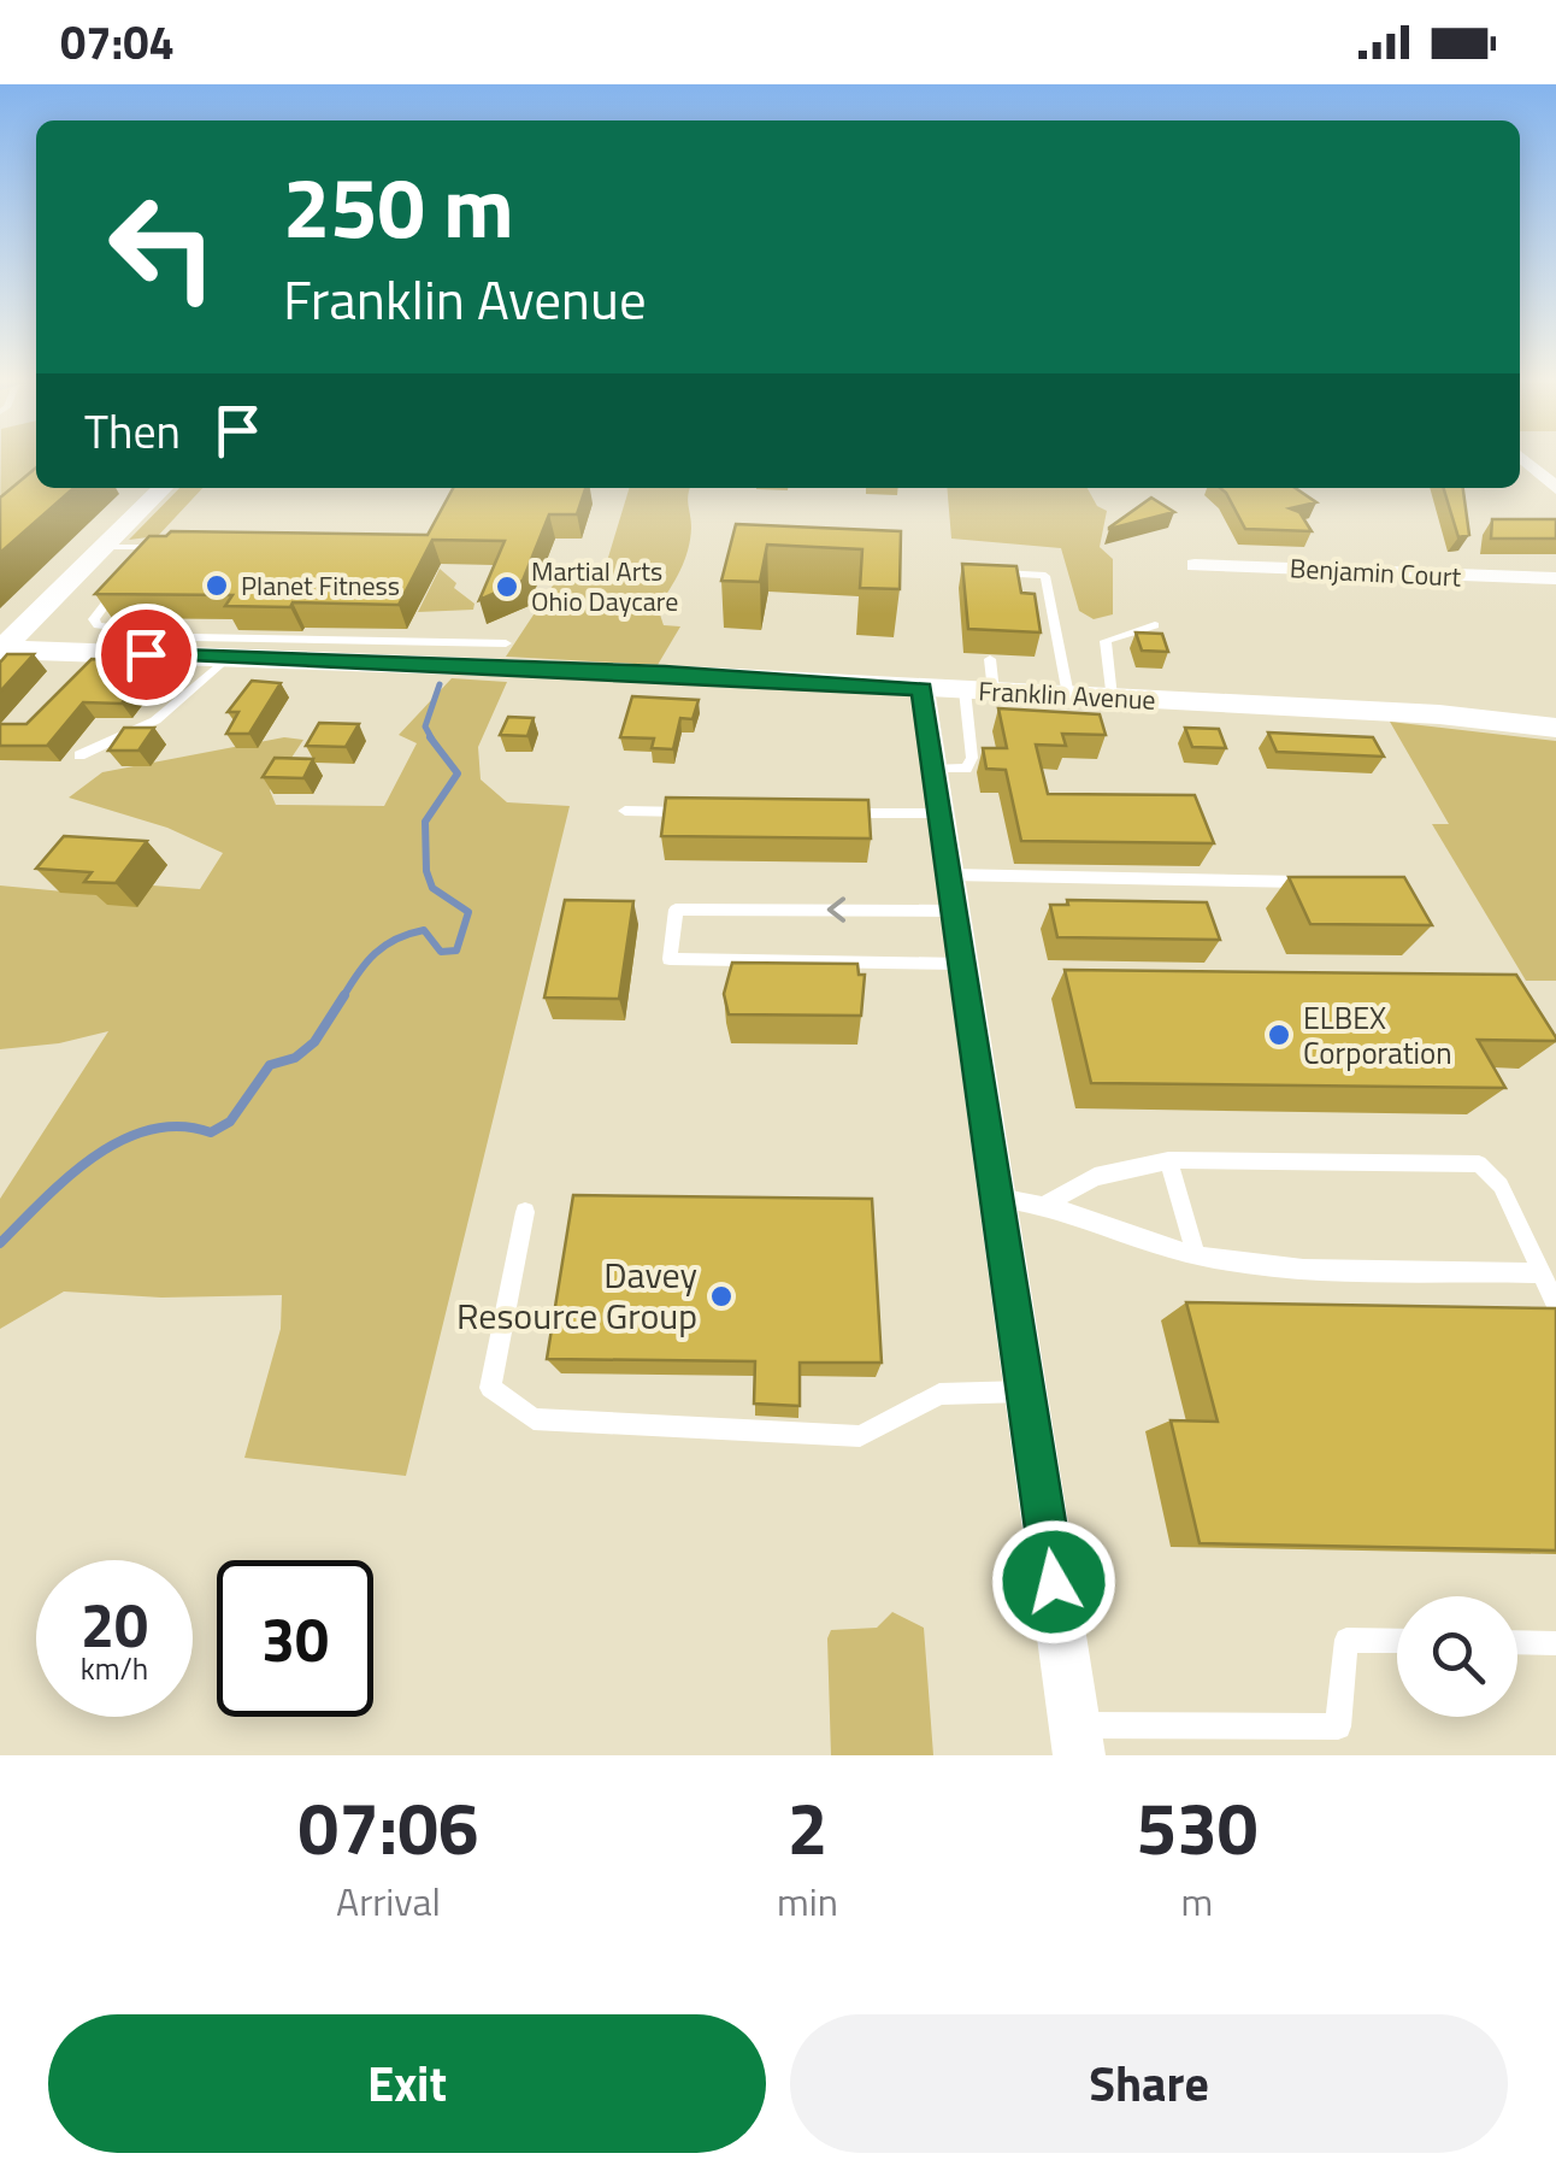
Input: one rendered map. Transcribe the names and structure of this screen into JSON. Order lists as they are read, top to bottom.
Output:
{
  "streets": {
    "street": ["Benjamin Court", "Franklin Avenue"]
  },
  "places": [
    "Planet Fitness",
    "Martial Arts Ohio Daycare",
    "ELBEX Corporation",
    "Davey Resource Group"
  ],
  "page": {
    "status": "07:04",
    "turn": ["250 m", "Franklin Avenue"],
    "then": "Then",
    "speed": "20 km/h",
    "limit": "30",
    "eta": [
      "07:06",
      "Arrival",
      "2",
      "min",
      "530",
      "m"
    ],
    "buttons": ["Exit", "Share"]
  }
}
